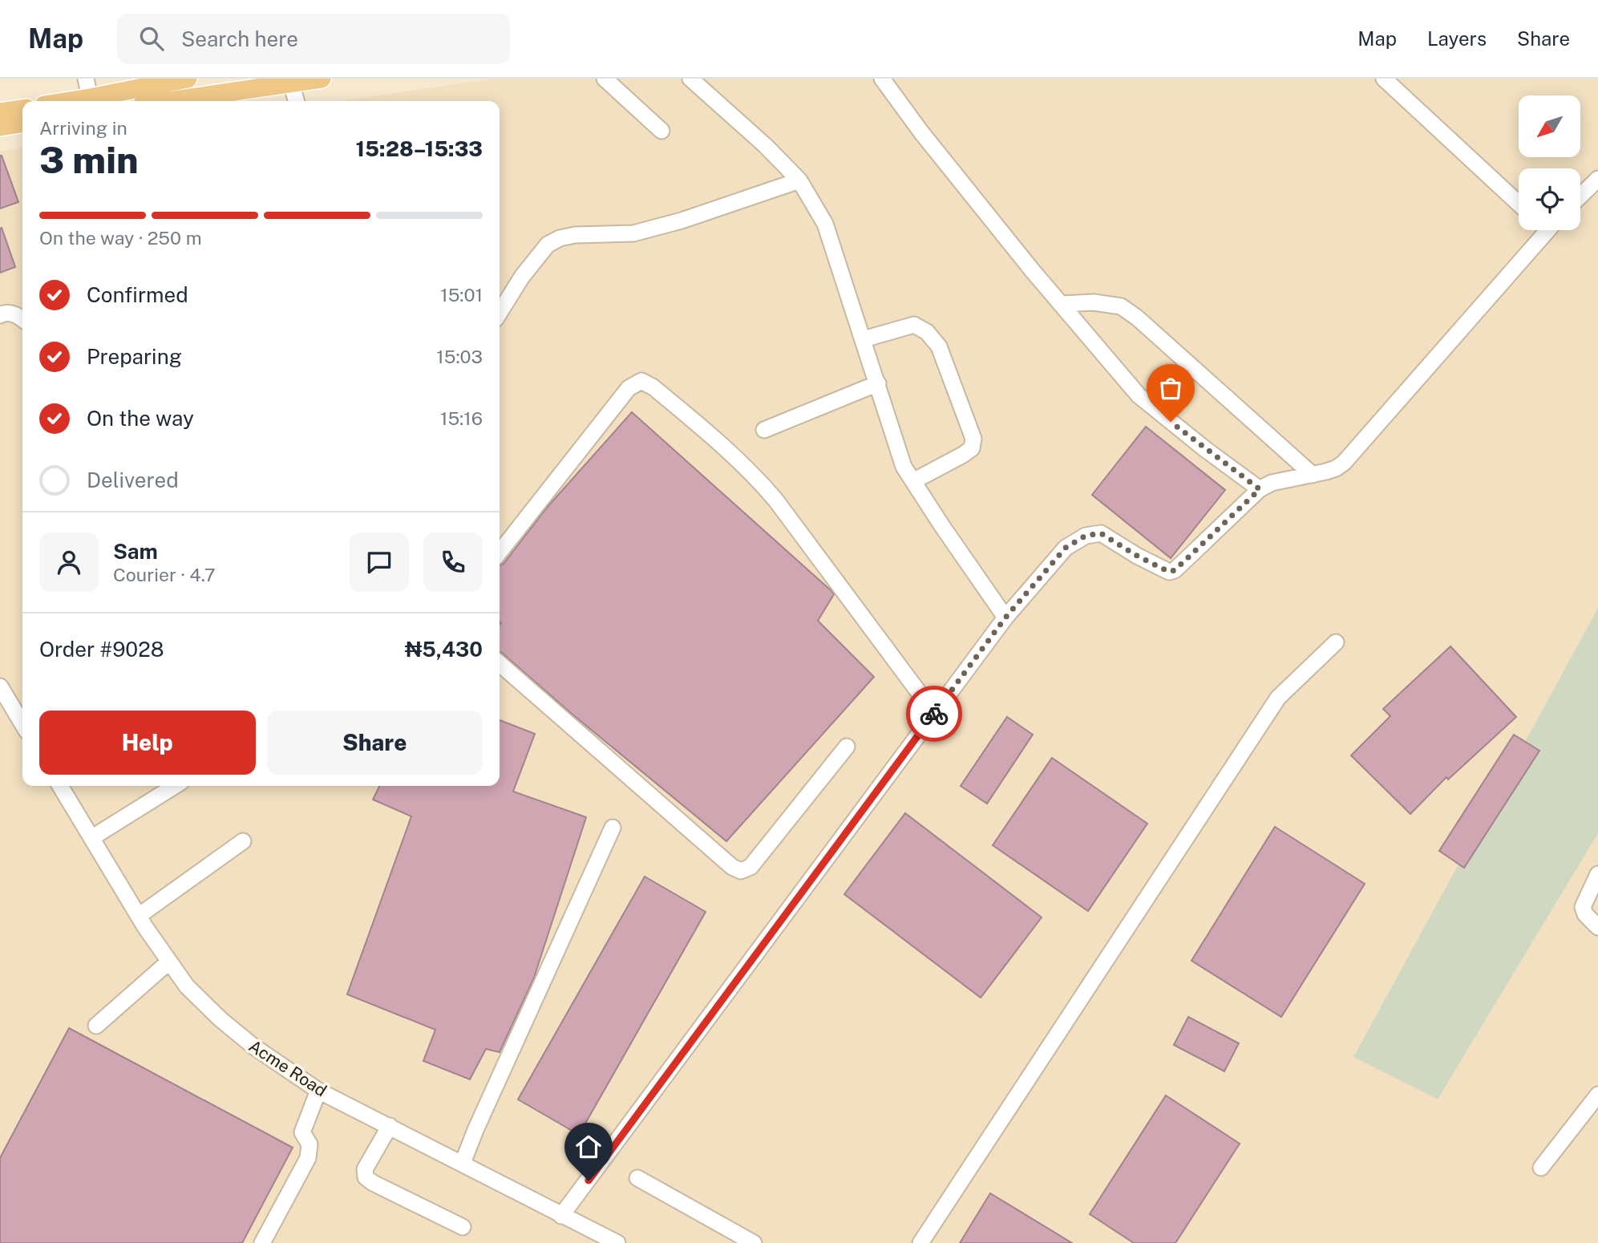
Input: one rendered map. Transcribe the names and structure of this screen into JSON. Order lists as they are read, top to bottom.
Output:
{
  "streets": {
    "street": ["Acme Road"]
  },
  "north": "bottom left",
  "page": {
    "header": "Map",
    "search": "Search here",
    "nav": ["Map", "Layers", "Share"],
    "heading": ["3 min", "Arriving in", "15:28–15:33"],
    "panel": [
      "Sam",
      "Courier · 4.7",
      "Order #9028",
      "₦5,430"
    ],
    "bar": "On the way · 250 m",
    "list": [
      ["Confirmed", "15:01"],
      ["Preparing", "15:03"],
      ["On the way", "15:16"],
      "Delivered"
    ],
    "buttons": ["Help", "Share"]
  }
}
